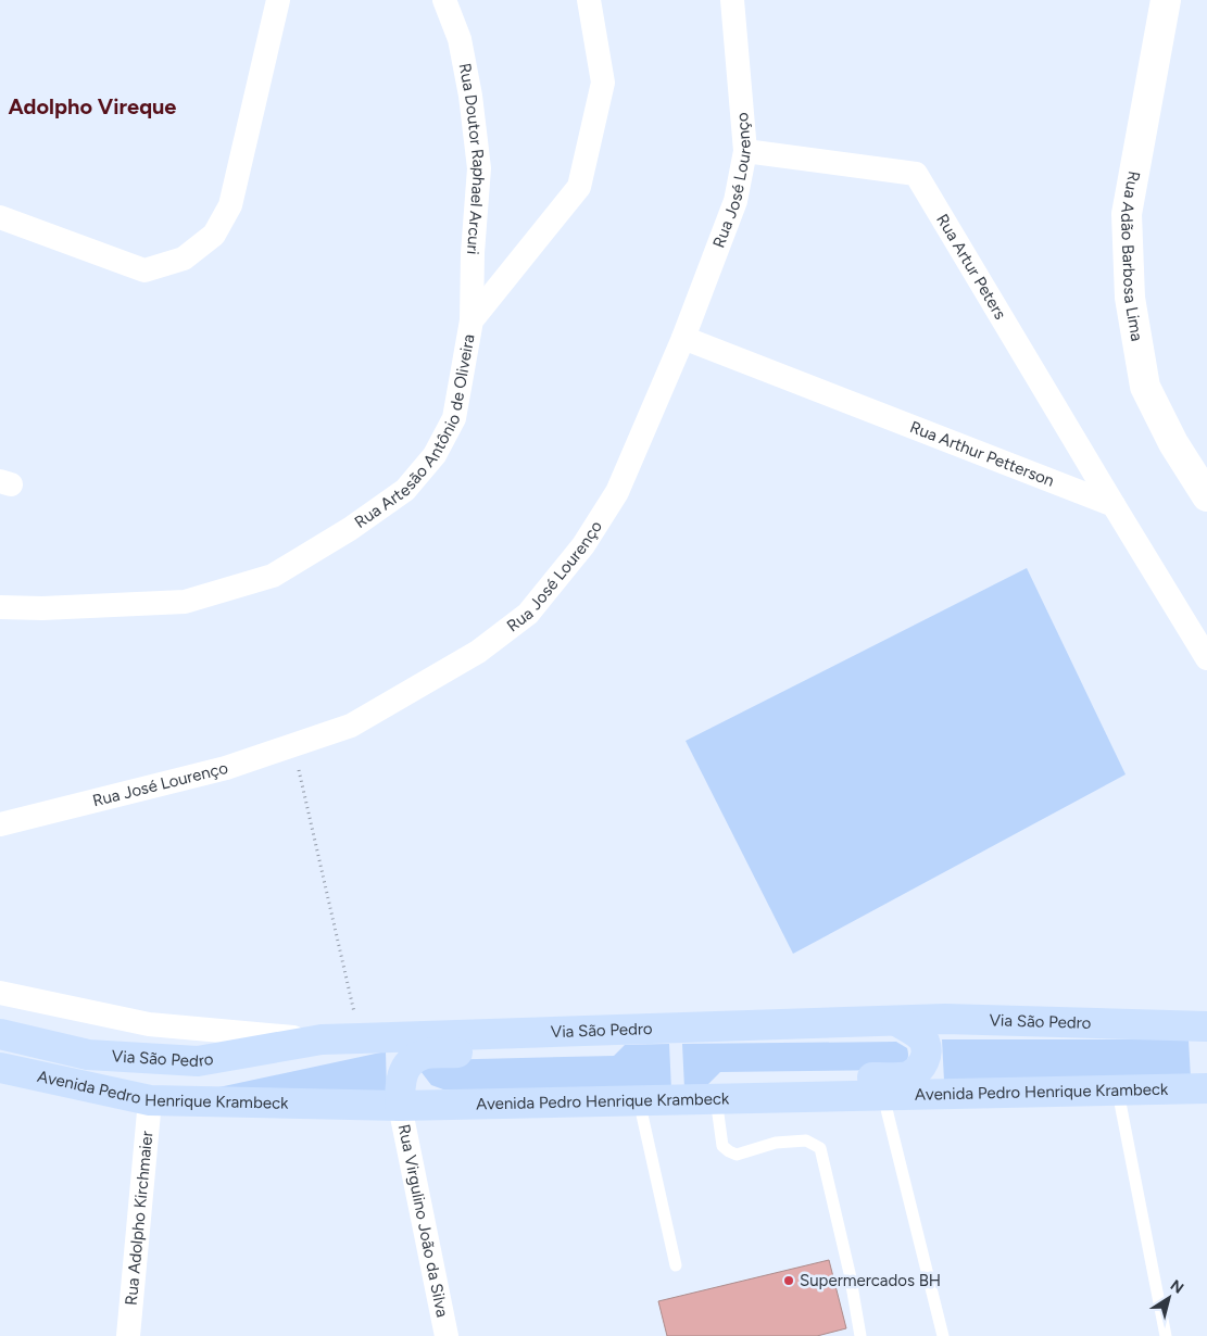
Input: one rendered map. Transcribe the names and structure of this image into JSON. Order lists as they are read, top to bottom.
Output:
{
  "streets": {
    "main road": ["Via São Pedro", "Avenida Pedro Henrique Krambeck"],
    "street": [
      "Rua Doutor Raphael Arcuri",
      "Rua José Lourenço",
      "Rua Adão Barbosa Lima",
      "Rua Artur Peters",
      "Rua Artesão Antônio de Oliveira",
      "Rua Arthur Petterson",
      "Rua Adolpho Kirchmaier",
      "Rua Virgulino João da Silva"
    ]
  },
  "crossings": [
    ["Rua Doutor Raphael Arcuri", "Rua Artesão Antônio de Oliveira"],
    ["Rua José Lourenço", "Rua Artur Peters"],
    ["Rua José Lourenço", "Rua Arthur Petterson"],
    ["Rua Artur Peters", "Rua Arthur Petterson"],
    ["Avenida Pedro Henrique Krambeck", "Rua Adolpho Kirchmaier"],
    ["Avenida Pedro Henrique Krambeck", "Rua Virgulino João da Silva"]
  ],
  "districts": ["Adolpho Vireque"],
  "places": ["Supermercados BH"],
  "north": "top right"
}
